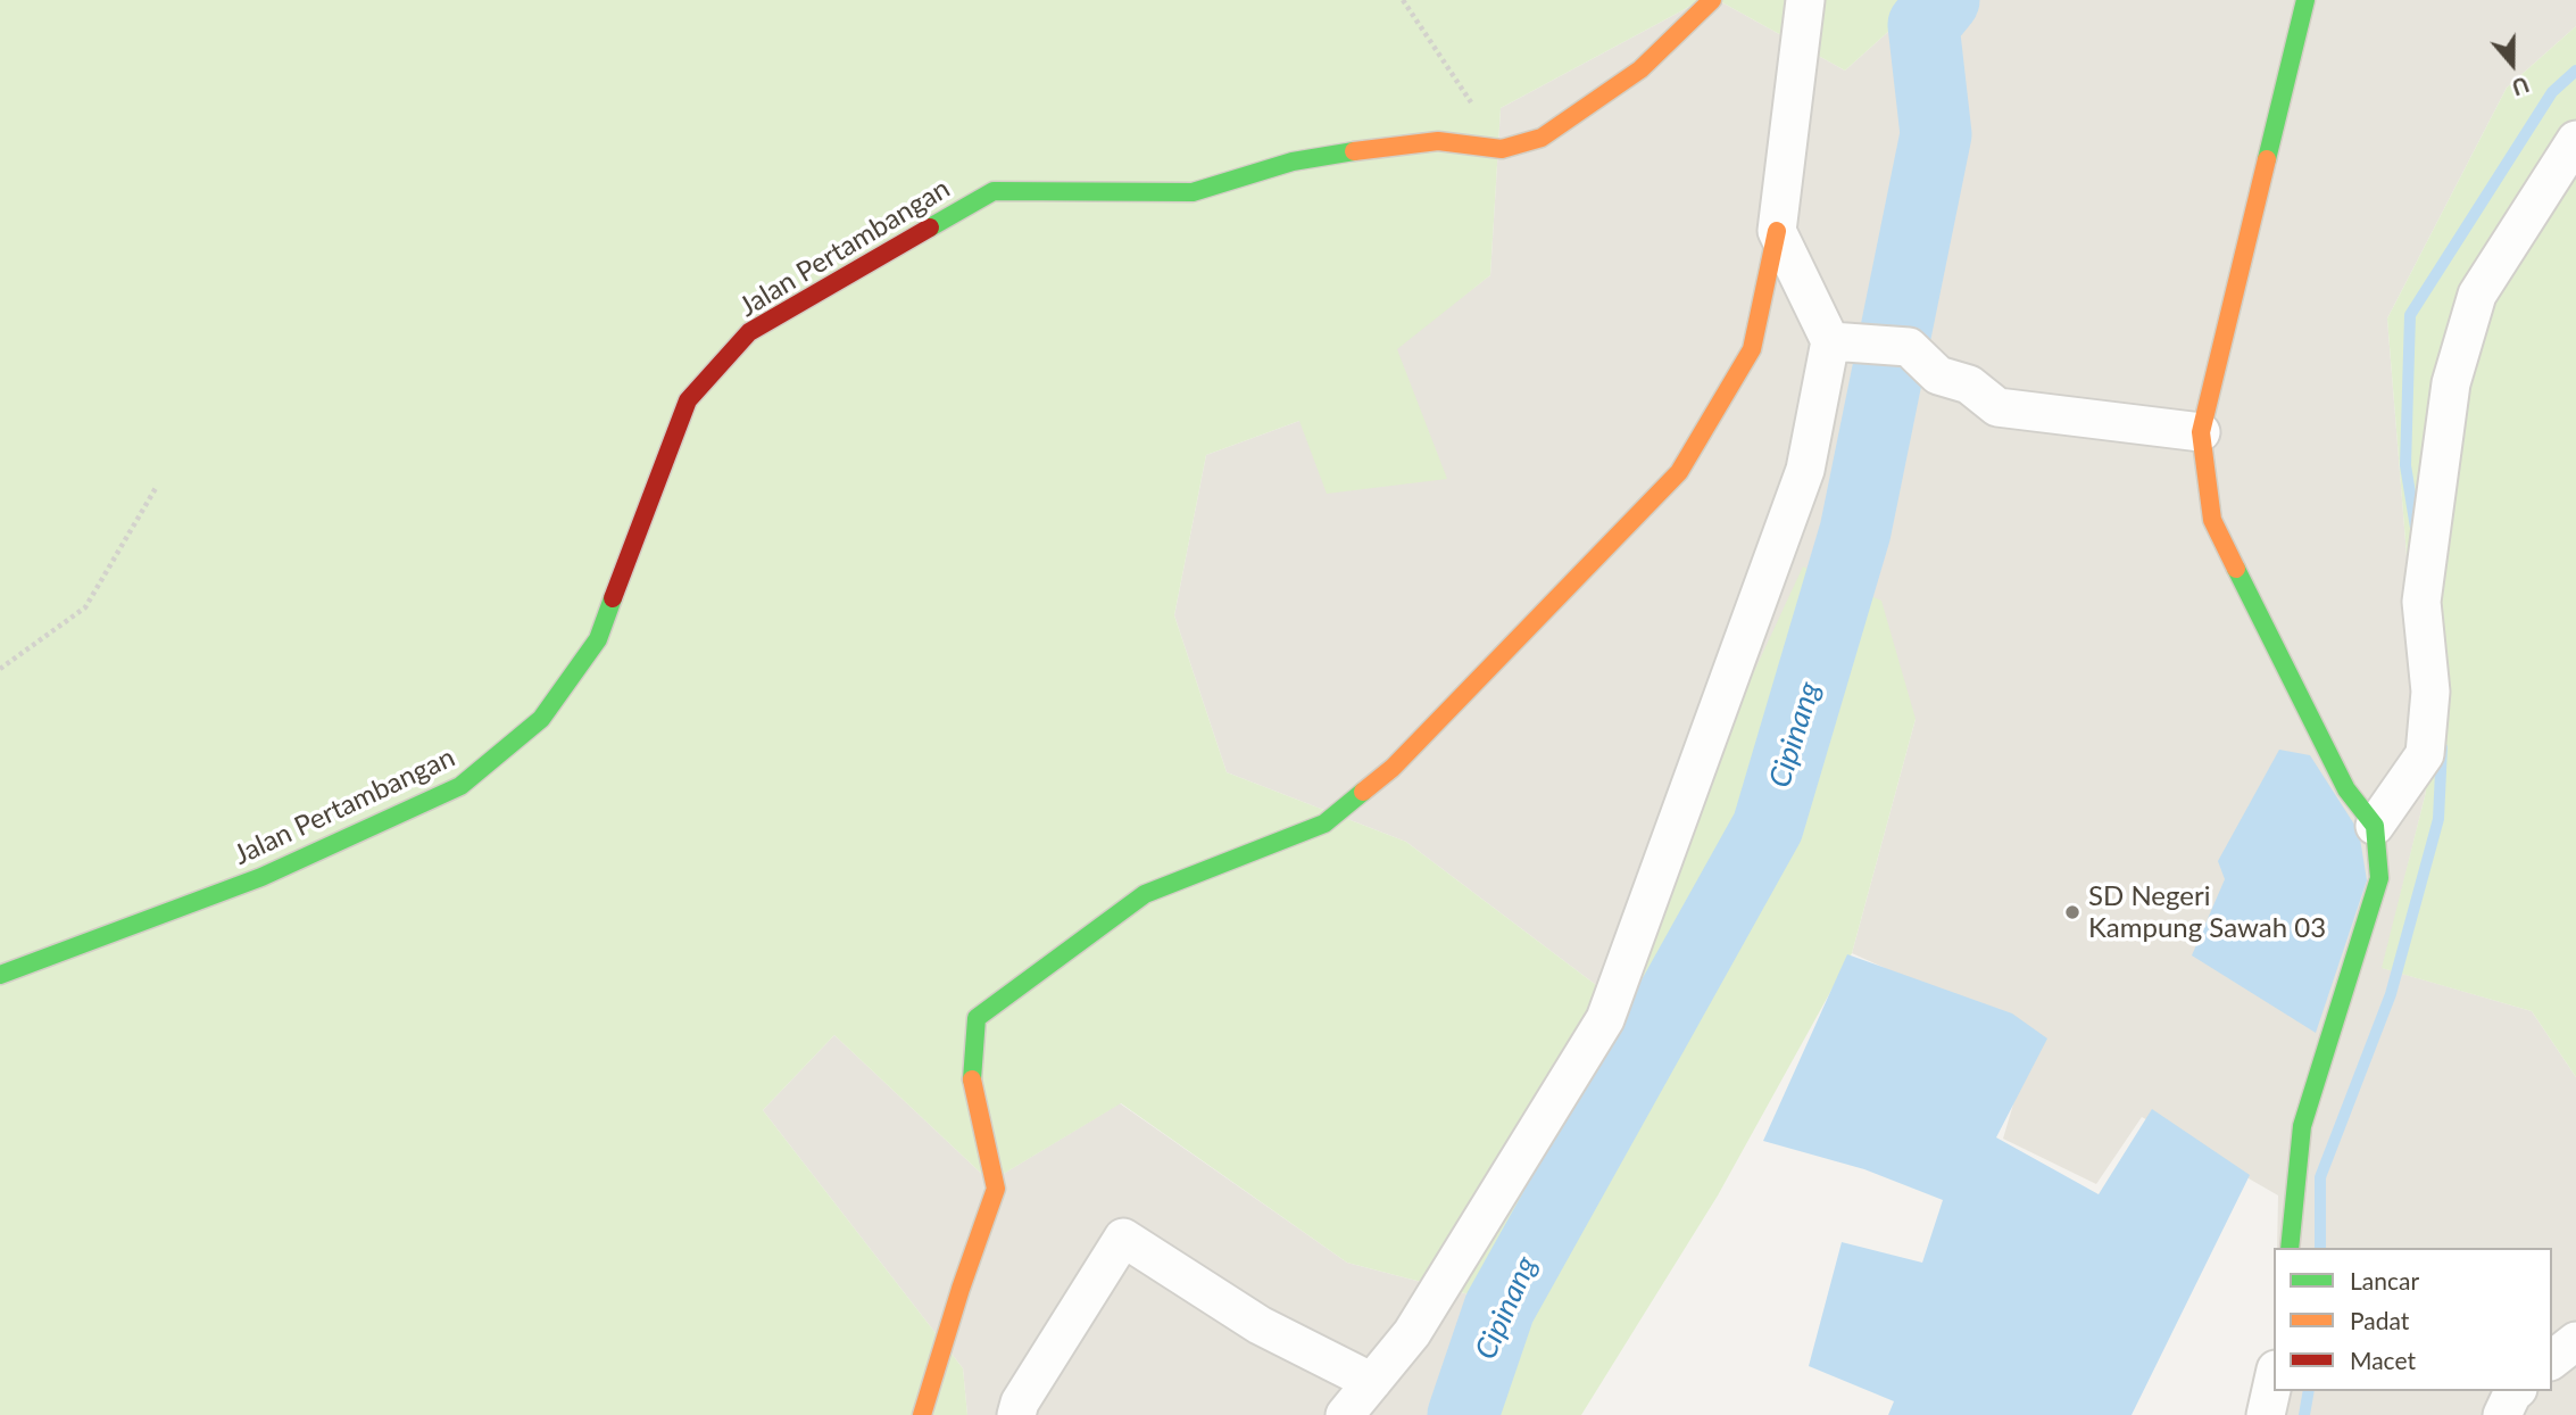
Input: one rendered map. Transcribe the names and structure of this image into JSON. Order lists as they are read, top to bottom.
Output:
{
  "streets": {
    "street": ["Jalan Pertambangan"]
  },
  "water": ["Cipinang"],
  "places": ["SD Negeri Kampung Sawah 03"],
  "legend": ["Lancar", "Padat", "Macet"],
  "north": "bottom"
}
